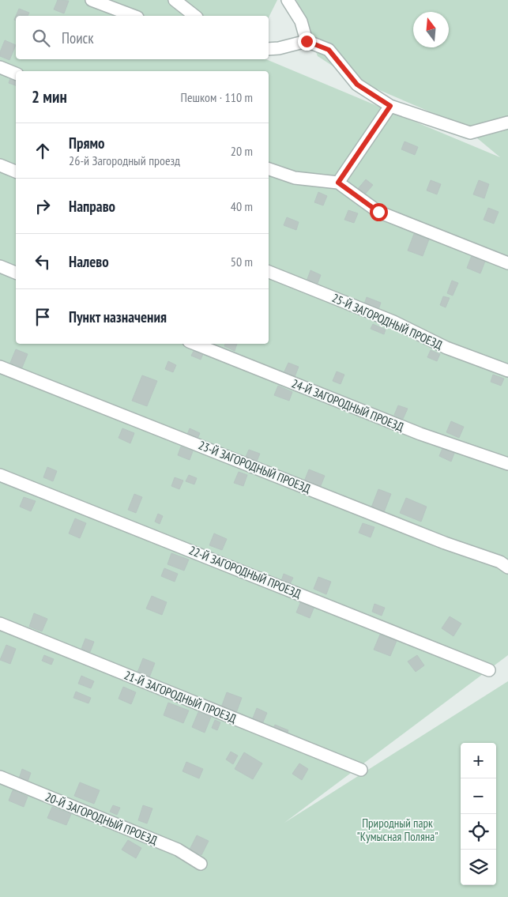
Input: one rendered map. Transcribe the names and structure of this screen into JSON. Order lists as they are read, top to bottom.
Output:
{
  "streets": {
    "street": [
      "25-Й ЗАГОРОДНЫЙ ПРОЕЗД",
      "24-Й ЗАГОРОДНЫЙ ПРОЕЗД",
      "23-Й ЗАГОРОДНЫЙ ПРОЕЗД",
      "22-Й ЗАГОРОДНЫЙ ПРОЕЗД",
      "21-Й ЗАГОРОДНЫЙ ПРОЕЗД",
      "20-Й ЗАГОРОДНЫЙ ПРОЕЗД"
    ]
  },
  "parks": ["Природный парк \"Кумысная Поляна\""],
  "north": "top",
  "page": {
    "search": "Поиск",
    "heading": ["2 мин", "Пешком · 110 m"],
    "list": [
      ["Прямо", "26-й Загородный проезд", "20 m"],
      ["Направо", "40 m"],
      ["Налево", "50 m"],
      "Пункт назначения"
    ],
    "map_buttons": ["+", "−"]
  }
}
